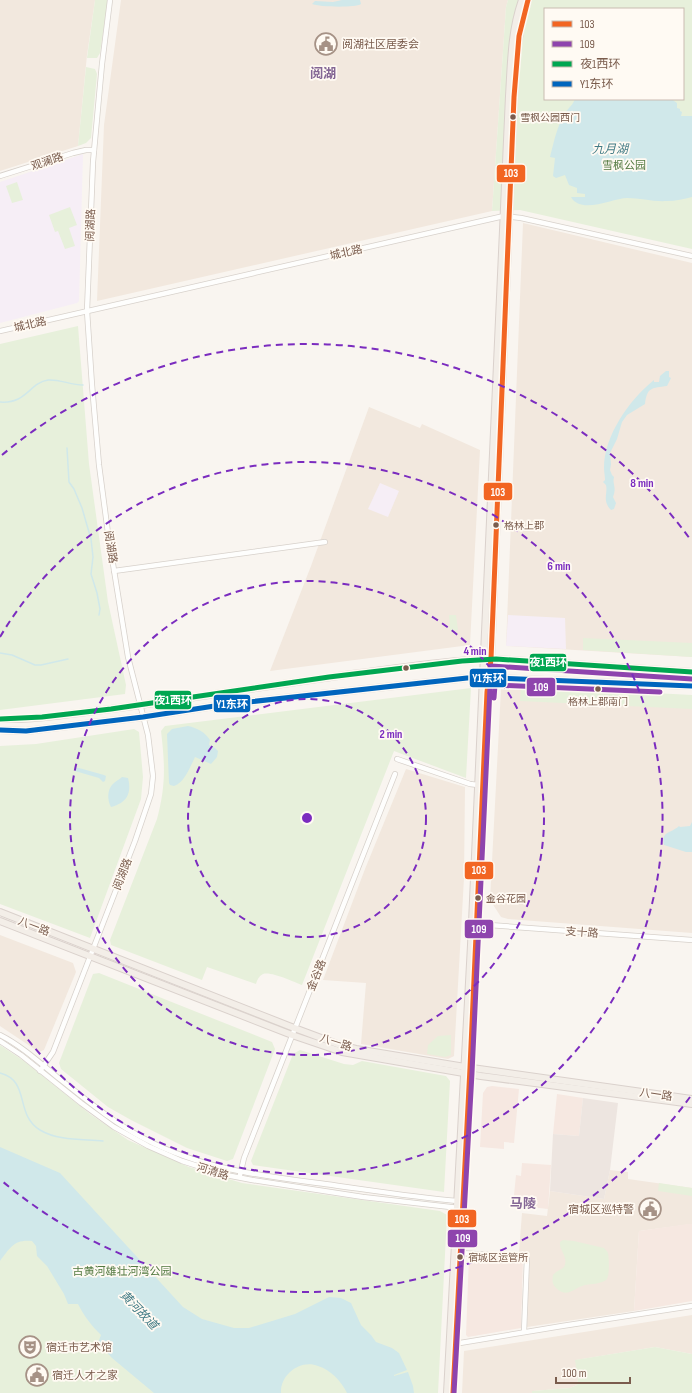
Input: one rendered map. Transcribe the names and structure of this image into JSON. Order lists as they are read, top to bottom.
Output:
{
  "streets": {
    "main road": ["八一路"],
    "street": [
      "观澜路",
      "阅湖路",
      "城北路",
      "支十路",
      "金谷路",
      "河清路"
    ]
  },
  "crossings": [
    ["观澜路", "阅湖路"],
    ["阅湖路", "城北路"],
    ["阅湖路", "八一路"],
    ["阅湖路", "河清路"],
    ["八一路", "金谷路"],
    ["金谷路", "河清路"]
  ],
  "districts": ["阅湖", "马陵"],
  "water": ["九月湖", "黄河故道"],
  "parks": ["雪枫公园", "古黄河雄壮河湾公园"],
  "places": {
    "public building": ["阅湖社区居委会", "宿城区巡特警", "宿迁人才之家"],
    "other": [
      "雪枫公园西门",
      "格林上郡",
      "格林上郡南门",
      "金谷花园",
      "宿城区运管所"
    ],
    "theatre": ["宿迁市艺术馆"]
  },
  "lines": [
    "transit line 103",
    "transit line 夜1西环",
    "transit line 109",
    "transit line Y1东环"
  ],
  "legend": [
    "103",
    "109",
    "夜1西环",
    "Y1东环"
  ],
  "scale_bar": "100 m",
  "rings": [
    "8 min",
    "6 min",
    "4 min",
    "2 min"
  ]
}
